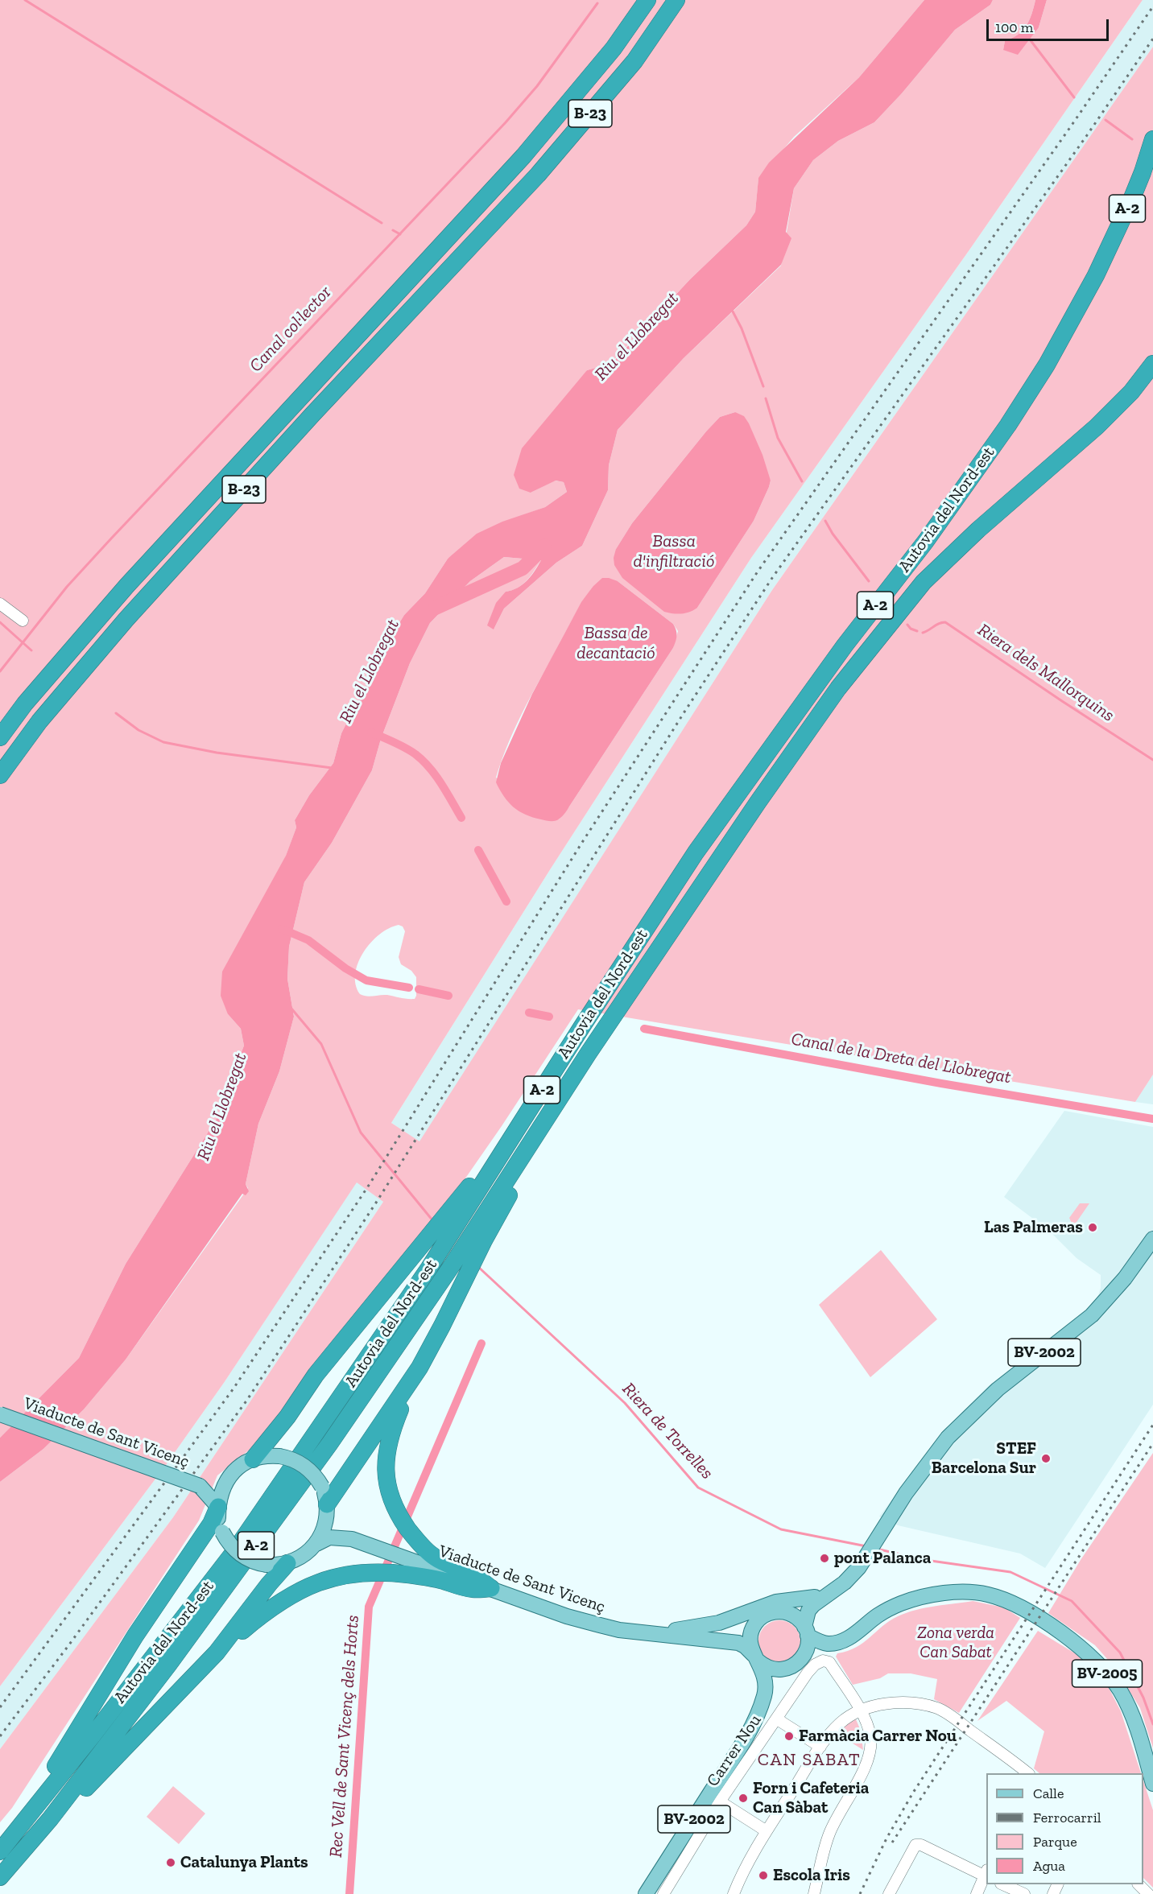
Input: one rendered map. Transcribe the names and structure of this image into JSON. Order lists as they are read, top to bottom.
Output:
{
  "streets": {
    "highway": ["B-23", "A-2", "Autovia del Nord-est"],
    "main road": ["BV-2002", "Viaducte de Sant Vicenç", "BV-2005"],
    "street": ["Carrer Nou"]
  },
  "crossings": [
    ["BV-2002", "Viaducte de Sant Vicenç"],
    ["BV-2002", "BV-2005"],
    ["Viaducte de Sant Vicenç", "BV-2005"]
  ],
  "districts": ["CAN SABAT"],
  "water": [
    "Canal col·lector",
    "Riu el Llobregat",
    "Bassa d'infiltració",
    "Bassa de decantació",
    "Riera dels Mallorquins",
    "Canal de la Dreta del Llobregat",
    "Riera de Torrelles",
    "Rec Vell de Sant Vicenç dels Horts"
  ],
  "parks": ["Zona verda Can Sabat"],
  "places": [
    "Las Palmeras",
    "STEF Barcelona Sur",
    "pont Palanca",
    "Farmàcia Carrer Nou",
    "Forn i Cafeteria Can Sàbat",
    "Catalunya Plants",
    "Escola Iris"
  ],
  "legend": [
    "Calle",
    "Ferrocarril",
    "Parque",
    "Agua"
  ],
  "scale_bar": "100 m"
}
